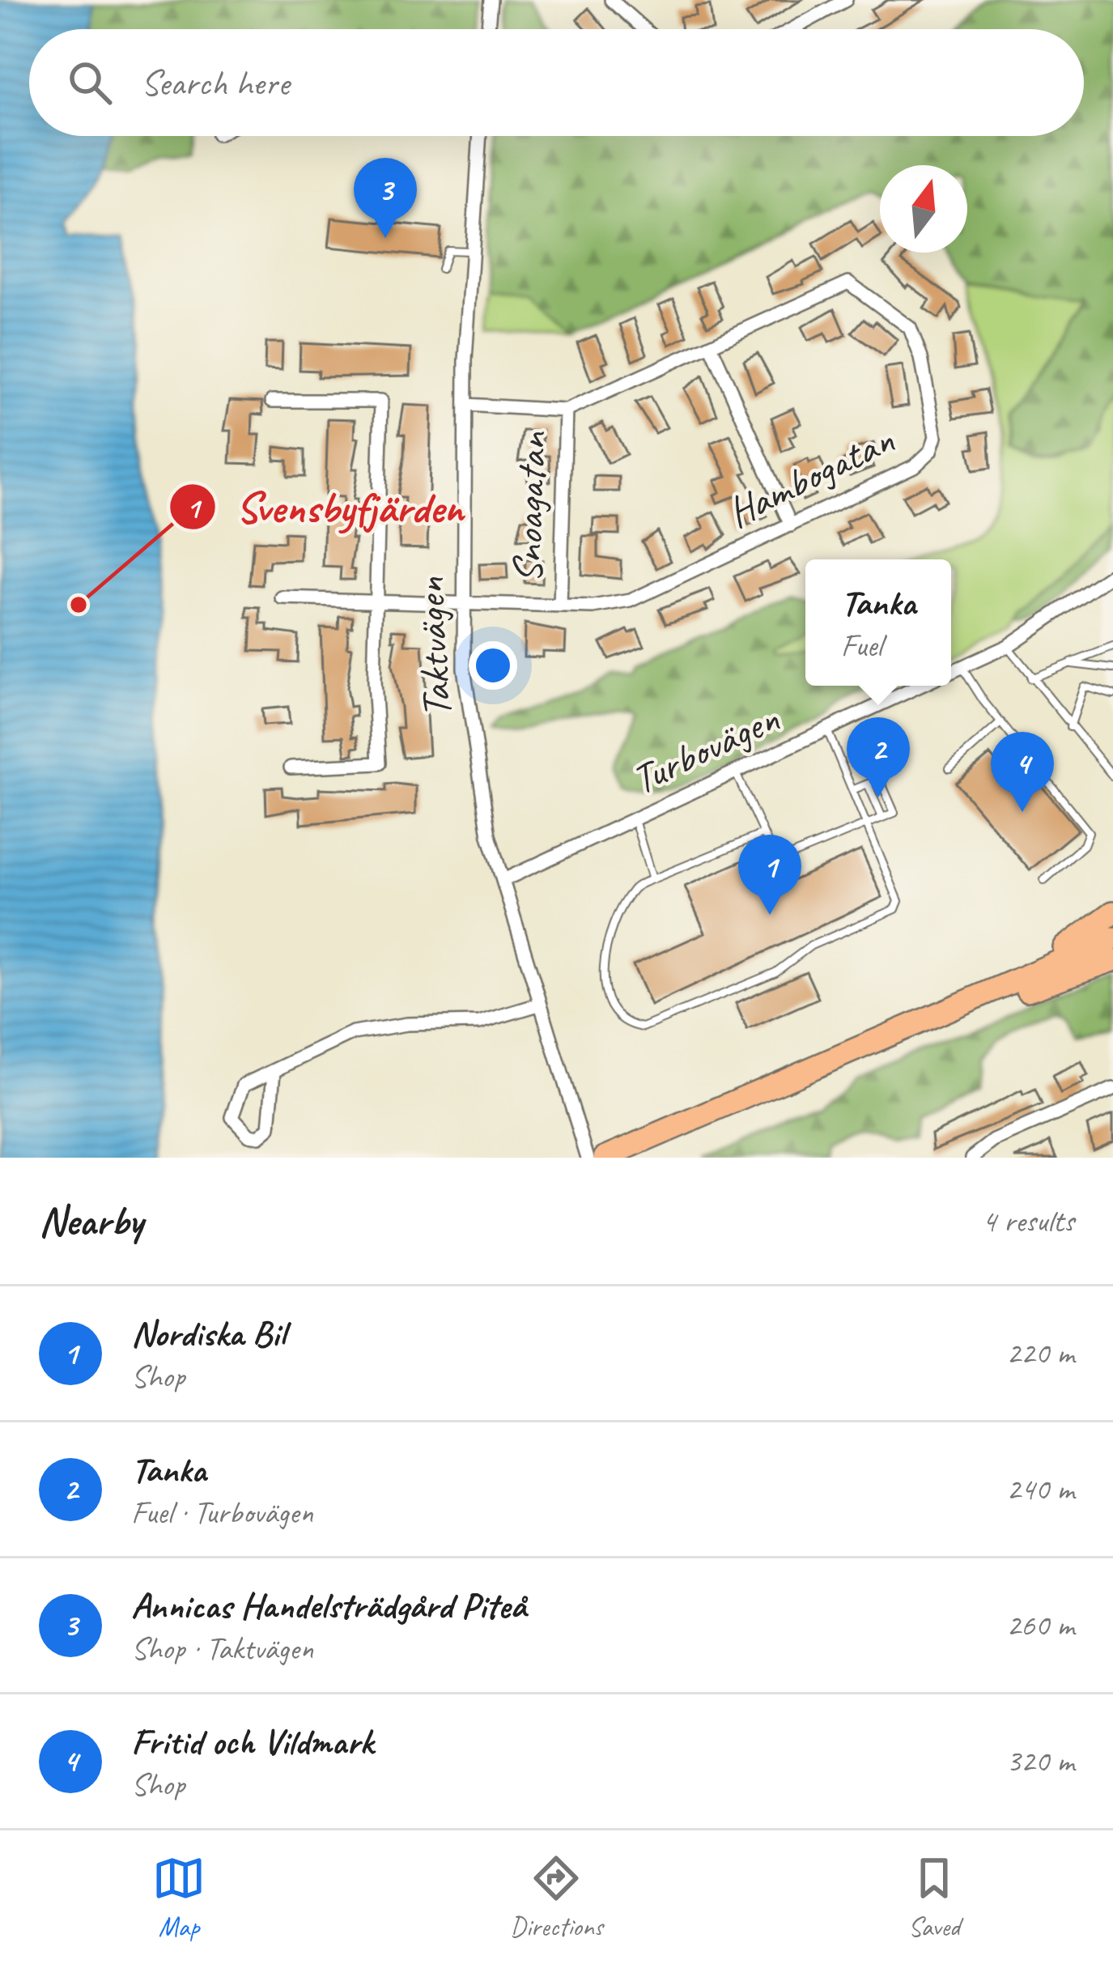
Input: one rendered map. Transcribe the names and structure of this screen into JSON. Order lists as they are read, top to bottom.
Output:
{
  "streets": {
    "street": [
      "Hambogatan",
      "Snoagatan",
      "Taktvägen",
      "Turbovägen"
    ]
  },
  "crossings": [
    ["Hambogatan", "Snoagatan"],
    ["Hambogatan", "Taktvägen"],
    ["Taktvägen", "Turbovägen"]
  ],
  "places": ["Svensbyfjärden"],
  "north": "top",
  "page": {
    "search": "Search here",
    "pins": [
      "3",
      "2",
      "4",
      "1"
    ],
    "popup": ["Tanka", "Fuel"],
    "heading": ["Nearby", "4 results"],
    "list": [
      {
        "mark": "1",
        "name": "Nordiska Bil",
        "note": "Shop",
        "value": "220 m"
      },
      {
        "mark": "2",
        "name": "Tanka",
        "note": "Fuel · Turbovägen",
        "value": "240 m"
      },
      {
        "mark": "3",
        "name": "Annicas Handelsträdgård Piteå",
        "note": "Shop · Taktvägen",
        "value": "260 m"
      },
      {
        "mark": "4",
        "name": "Fritid och Vildmark",
        "note": "Shop",
        "value": "320 m"
      }
    ],
    "nav": ["Map", "Directions", "Saved"]
  }
}
